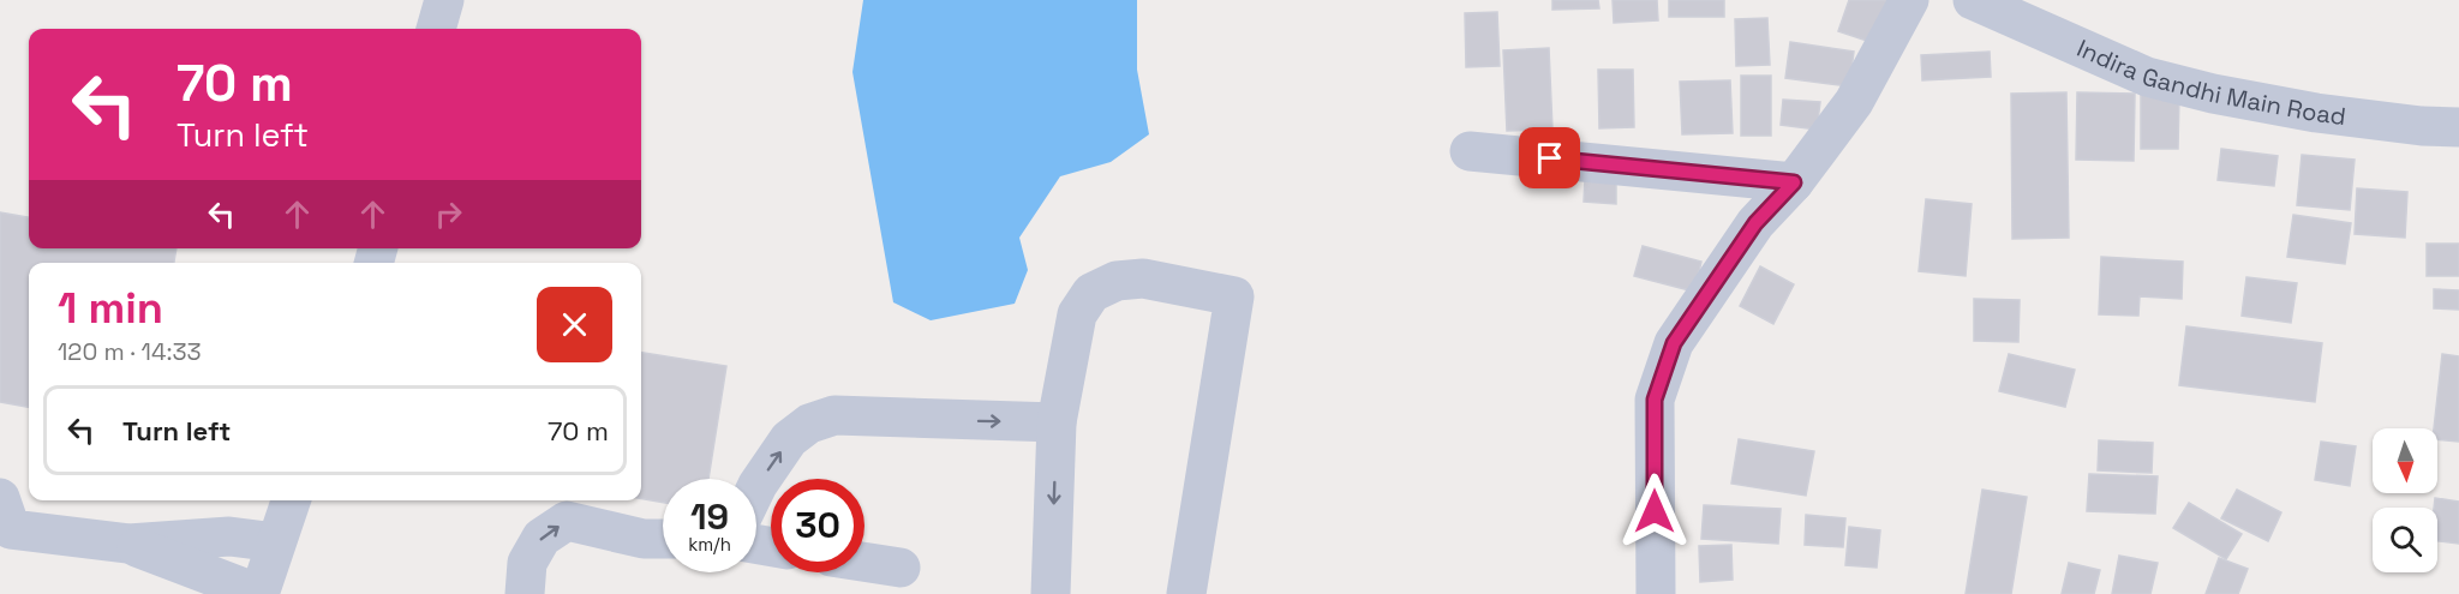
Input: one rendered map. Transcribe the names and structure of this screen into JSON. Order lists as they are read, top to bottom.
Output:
{
  "streets": {
    "street": ["Indira Gandhi Main Road"]
  },
  "north": "bottom",
  "page": {
    "turn": ["70 m", "Turn left"],
    "heading": ["1 min", "120 m · 14:33"],
    "list": [
      {
        "name": "Turn left",
        "value": "70 m"
      }
    ],
    "speed": "19 km/h",
    "limit": "30"
  }
}
